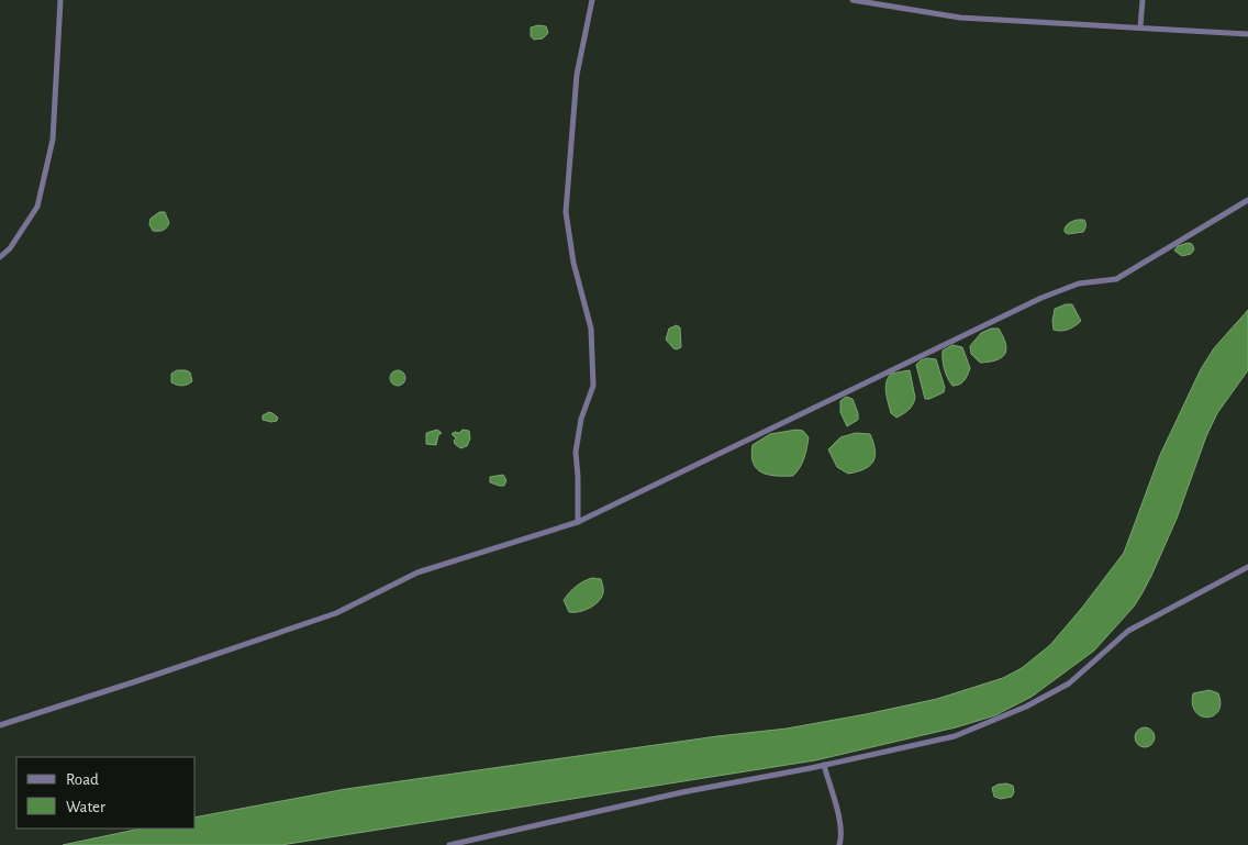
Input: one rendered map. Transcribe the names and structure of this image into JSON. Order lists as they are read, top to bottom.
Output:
{
  "legend": ["Road", "Water"]
}
